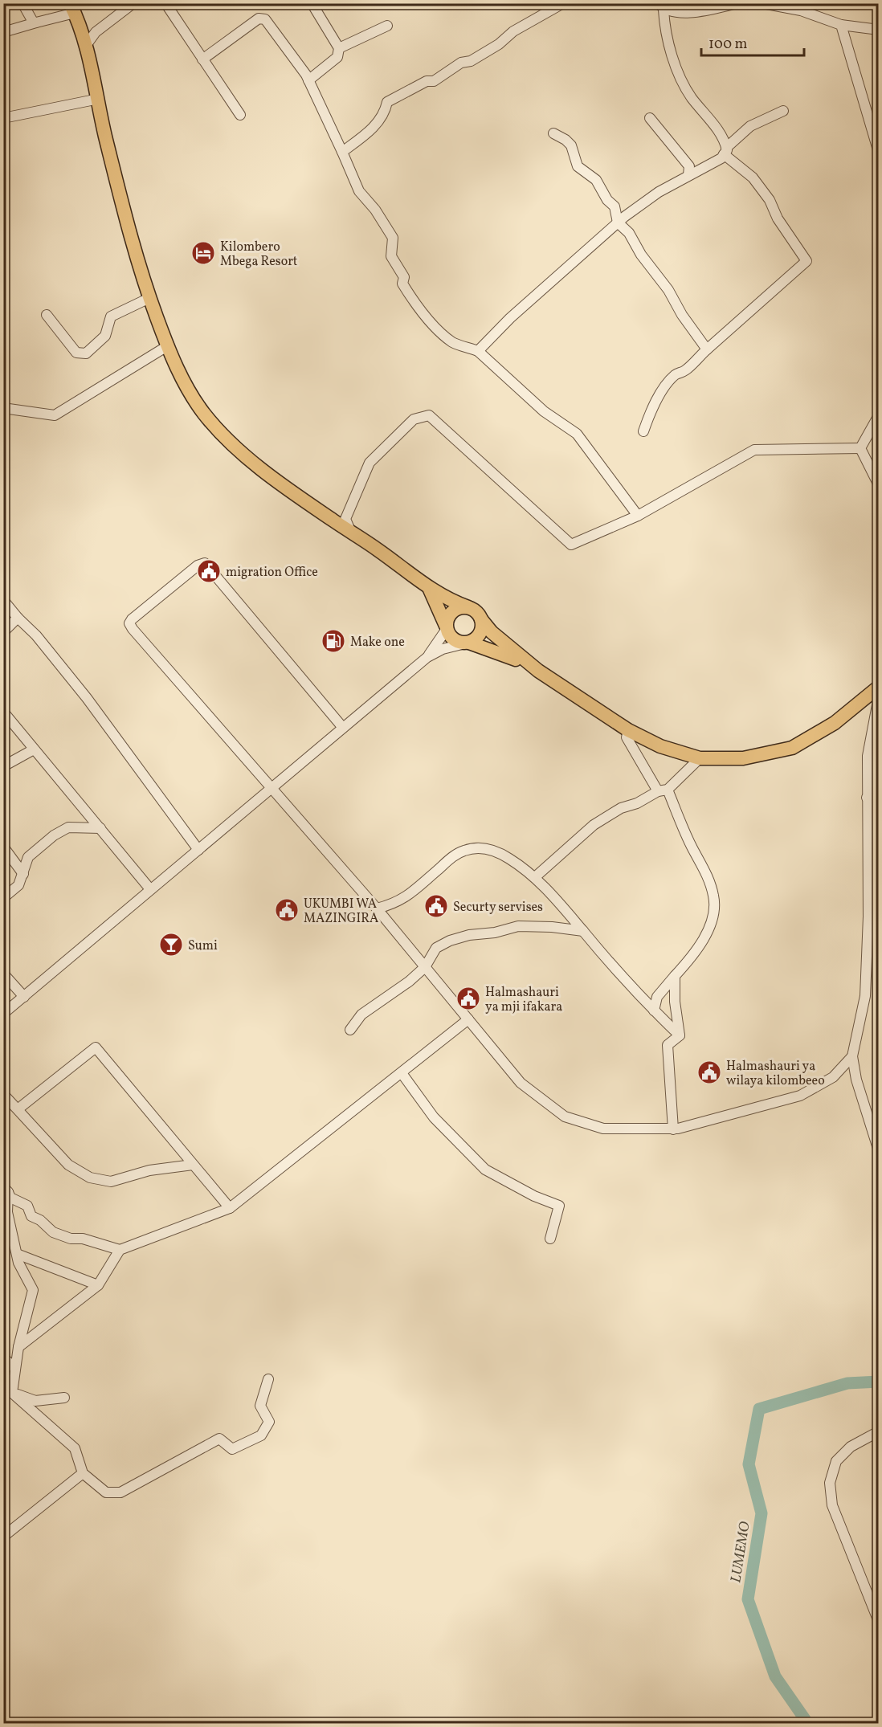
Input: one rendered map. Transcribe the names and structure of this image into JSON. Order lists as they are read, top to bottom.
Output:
{
  "water": ["LUMEMO"],
  "places": {
    "hotel": ["Kilombero Mbega Resort"],
    "public building": [
      "migration Office",
      "Securty servises",
      "UKUMBI WA MAZINGIRA",
      "Halmashauri ya mji ifakara",
      "Halmashauri ya wilaya kilombeeo"
    ],
    "fuel station": ["Make one"],
    "bar": ["Sumi"]
  },
  "scale_bar": "100 m"
}
